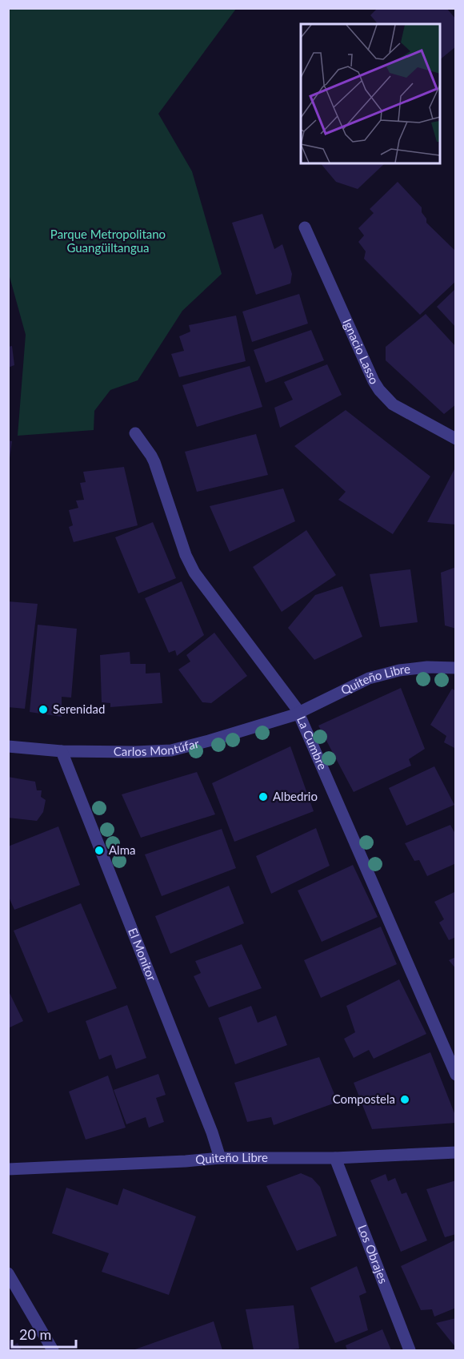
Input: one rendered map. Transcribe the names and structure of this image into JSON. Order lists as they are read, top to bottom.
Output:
{
  "streets": {
    "street": [
      "Ignacio Lasso",
      "Quiteño Libre",
      "La Cumbre",
      "Carlos Montúfar",
      "El Monitor",
      "Los Obrajes"
    ]
  },
  "crossings": [
    ["Quiteño Libre", "La Cumbre"],
    ["Quiteño Libre", "Carlos Montúfar"],
    ["Quiteño Libre", "El Monitor"],
    ["Quiteño Libre", "Los Obrajes"],
    ["La Cumbre", "Carlos Montúfar"],
    ["Carlos Montúfar", "El Monitor"]
  ],
  "parks": ["Parque Metropolitano Guangüiltangua"],
  "places": [
    "Serenidad",
    "Albedrio",
    "Alma",
    "Compostela"
  ],
  "scale_bar": "20 m"
}
